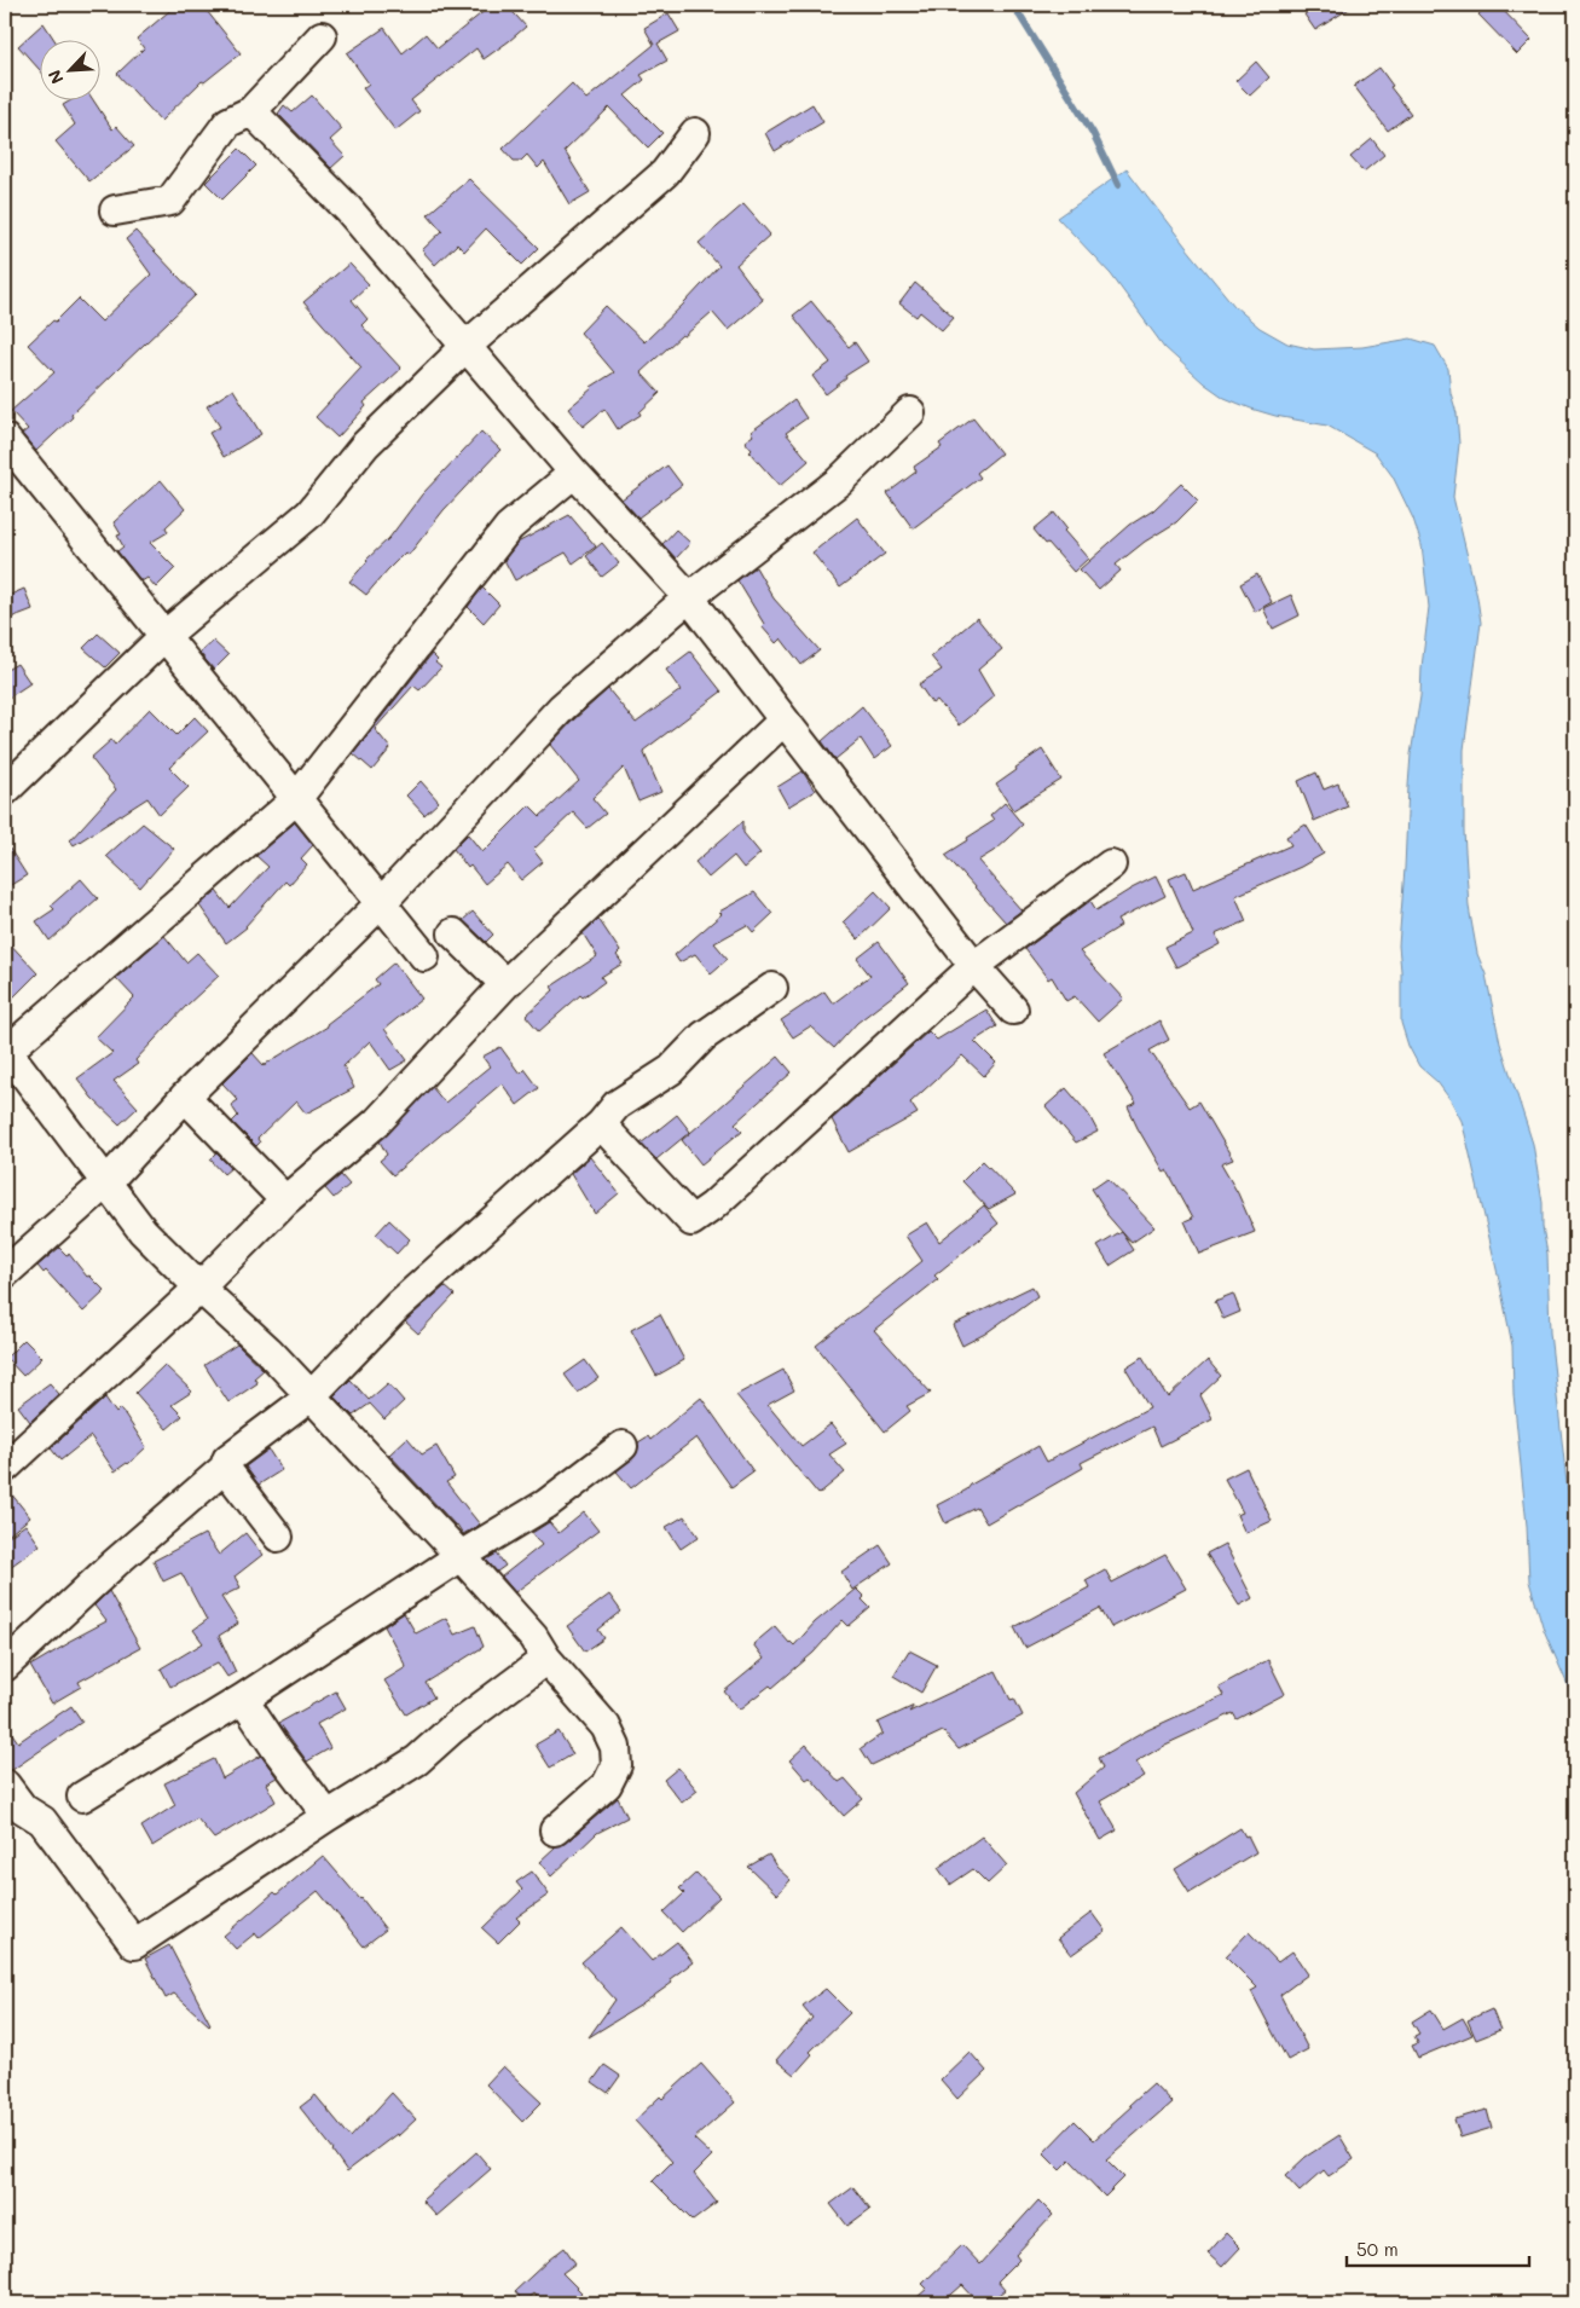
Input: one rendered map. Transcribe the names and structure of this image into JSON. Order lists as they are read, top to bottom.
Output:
{
  "scale_bar": "50 m",
  "north": "bottom left"
}
